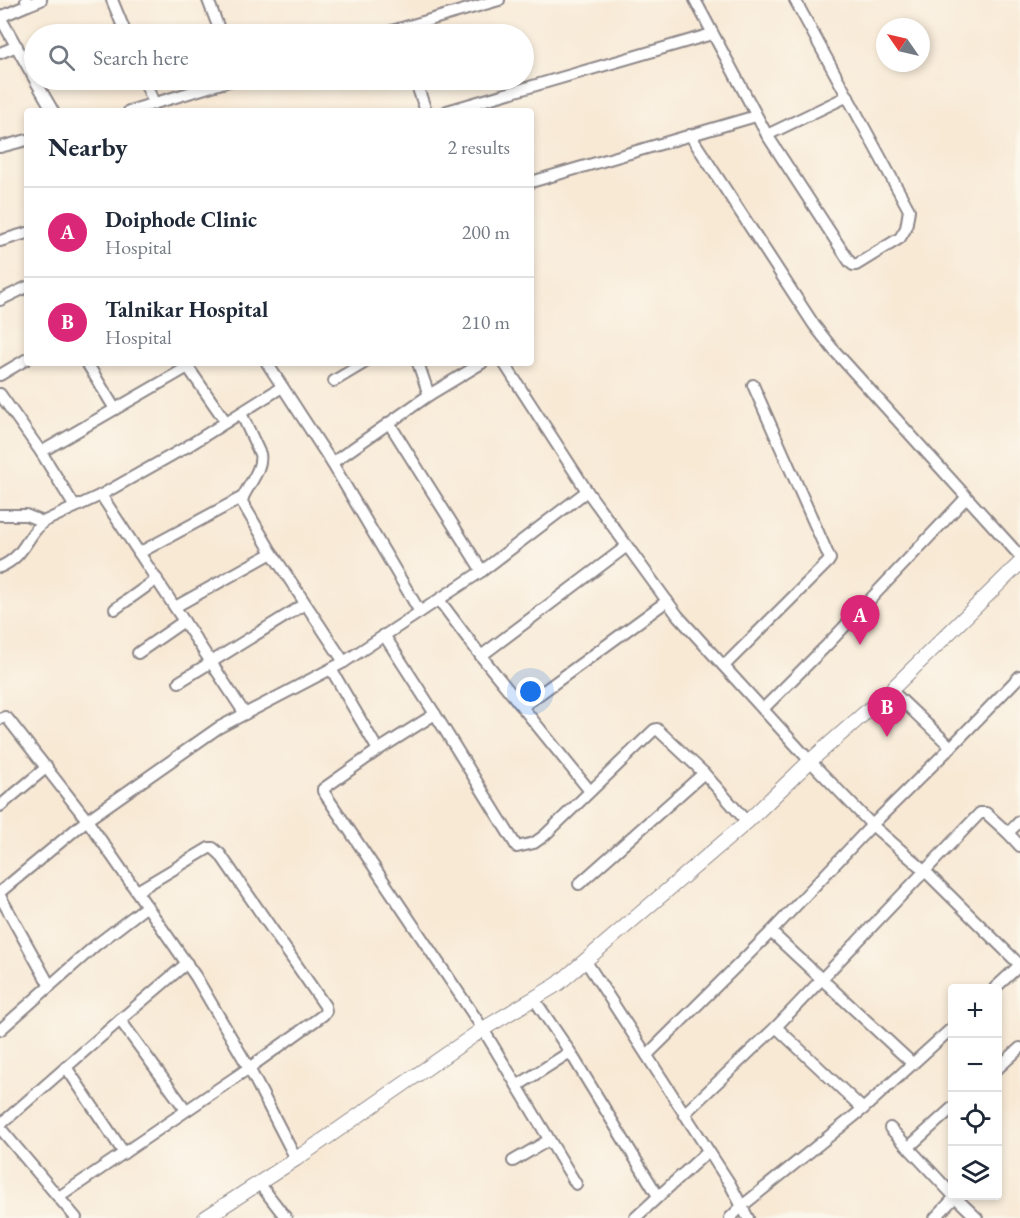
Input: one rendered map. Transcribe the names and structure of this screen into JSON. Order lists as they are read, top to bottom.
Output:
{
  "north": "top left",
  "page": {
    "search": "Search here",
    "heading": ["Nearby", "2 results"],
    "list": [
      {
        "mark": "A",
        "name": "Doiphode Clinic",
        "note": "Hospital",
        "value": "200 m"
      },
      {
        "mark": "B",
        "name": "Talnikar Hospital",
        "note": "Hospital",
        "value": "210 m"
      }
    ],
    "pins": ["A", "B"],
    "map_buttons": ["+", "−"]
  }
}
